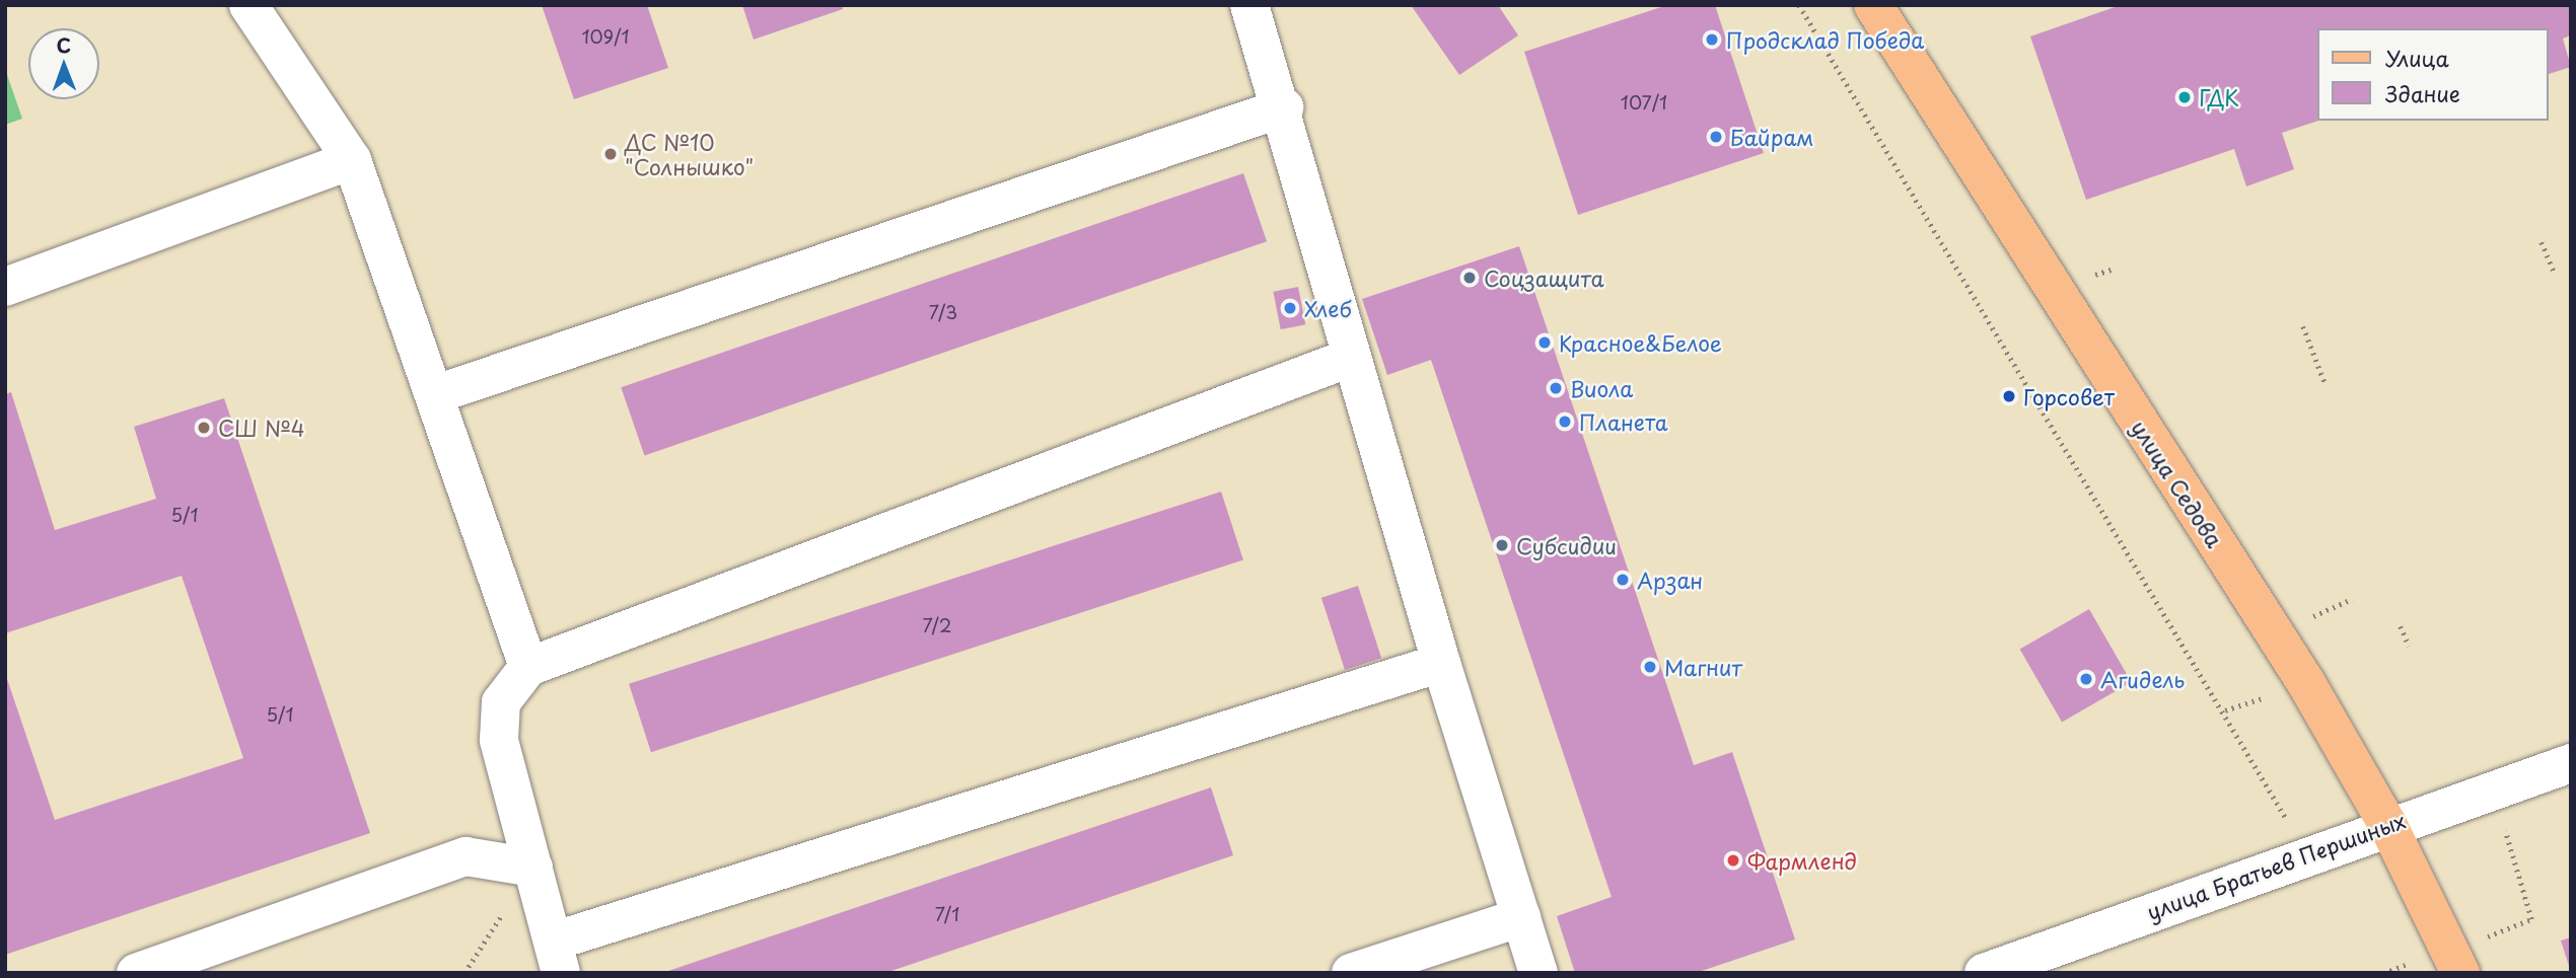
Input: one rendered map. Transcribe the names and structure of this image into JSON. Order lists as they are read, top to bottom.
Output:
{
  "streets": {
    "main road": ["улица Седова"],
    "street": ["улица Братьев Першиных"]
  },
  "crossings": [
    ["улица Седова", "улица Братьев Першиных"]
  ],
  "places": [
    "Продсклад Победа",
    "ГДК",
    "Байрам",
    "ДС №10 \"Солнышко\"",
    "Соцзащита",
    "Хлеб",
    "Красное&Белое",
    "Виола",
    "Горсовет",
    "Планета",
    "СШ №4",
    "Субсидии",
    "Арзан",
    "Магнит",
    "Агидель",
    "Фармленд"
  ],
  "house_numbers": [
    "109/1",
    "107/1",
    "7/3",
    "5/1",
    "7/2",
    "5/1",
    "7/1"
  ],
  "legend": ["Улица", "Здание"],
  "north": "top"
}
